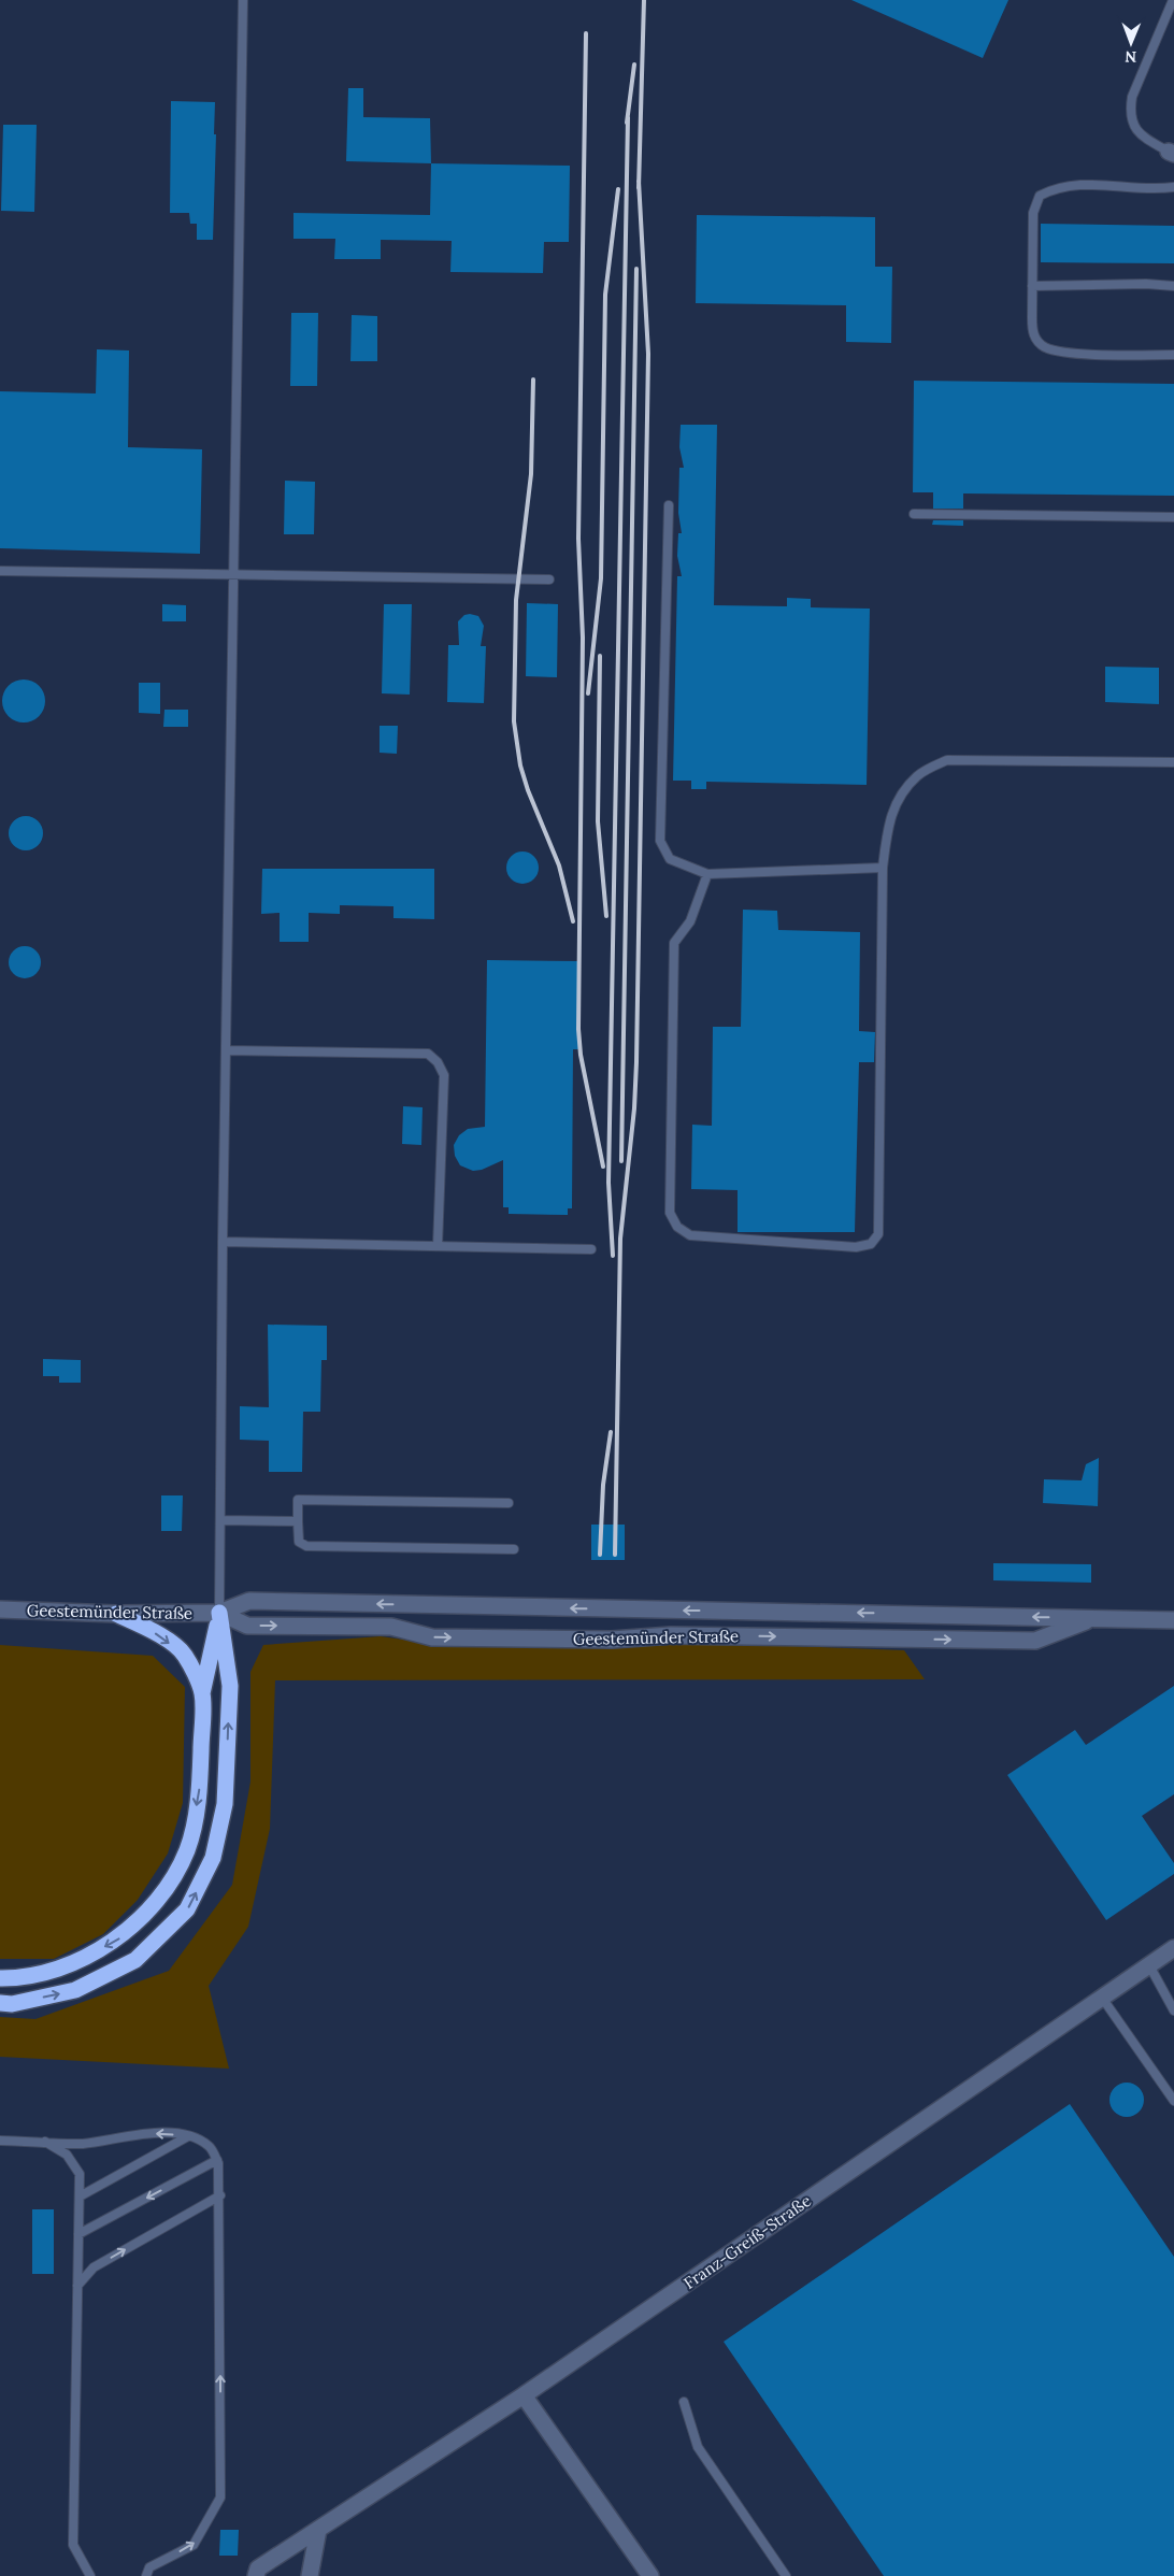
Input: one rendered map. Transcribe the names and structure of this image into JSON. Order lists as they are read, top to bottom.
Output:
{
  "streets": {
    "street": ["Geestemünder Straße", "Franz-Greiß-Straße"]
  },
  "north": "bottom"
}
